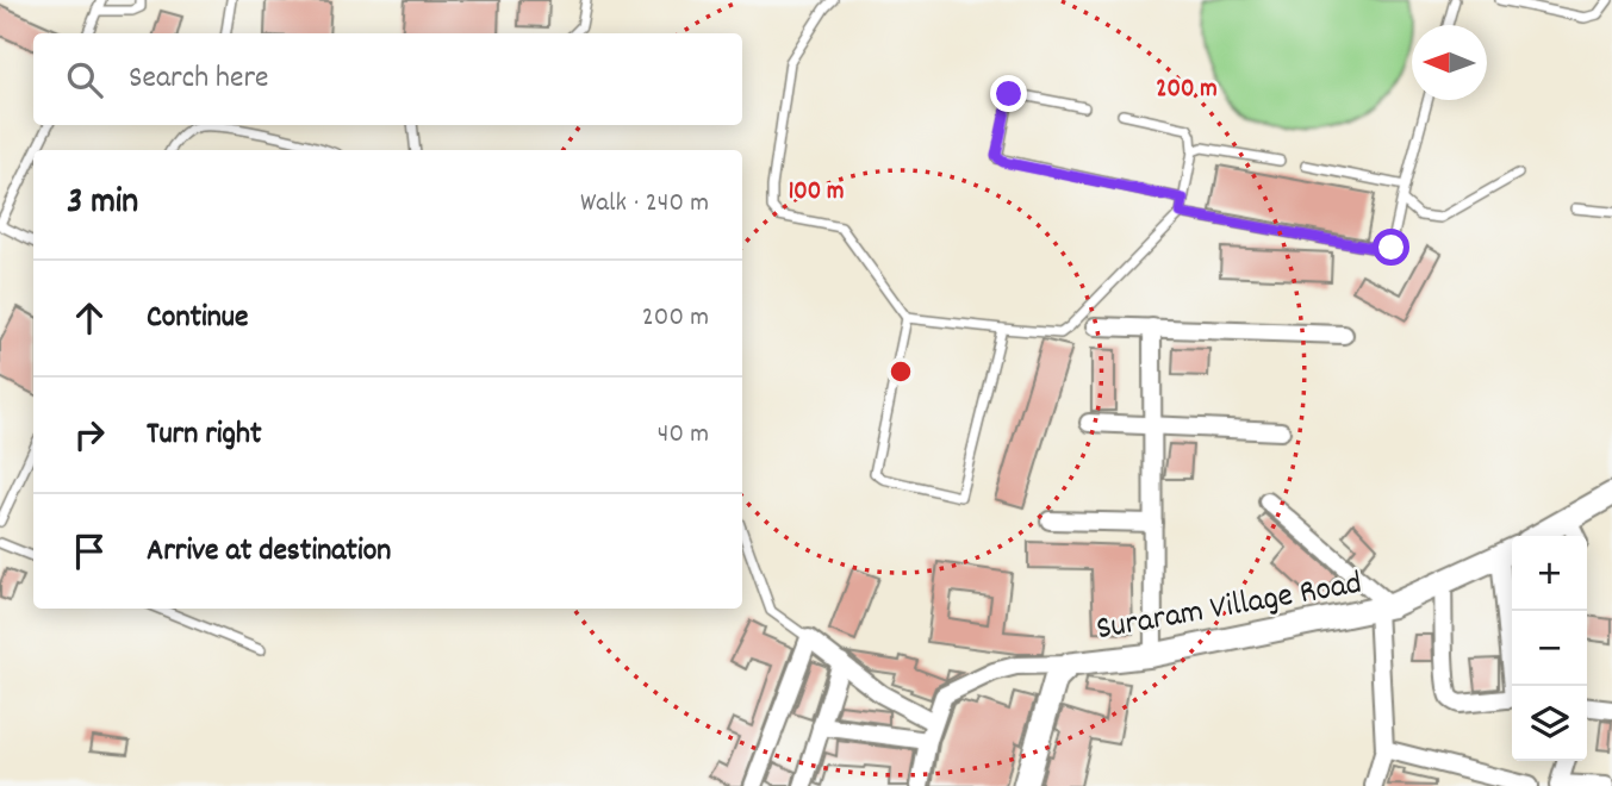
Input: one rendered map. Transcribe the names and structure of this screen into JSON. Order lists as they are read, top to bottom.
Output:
{
  "streets": {
    "main road": ["Suraram Village Road"]
  },
  "north": "left",
  "page": {
    "search": "Search here",
    "heading": ["3 min", "Walk · 240 m"],
    "list": [
      ["Continue", "200 m"],
      ["Turn right", "40 m"],
      "Arrive at destination"
    ],
    "map_buttons": ["+", "−"]
  },
  "rings": ["200 m", "100 m"]
}
